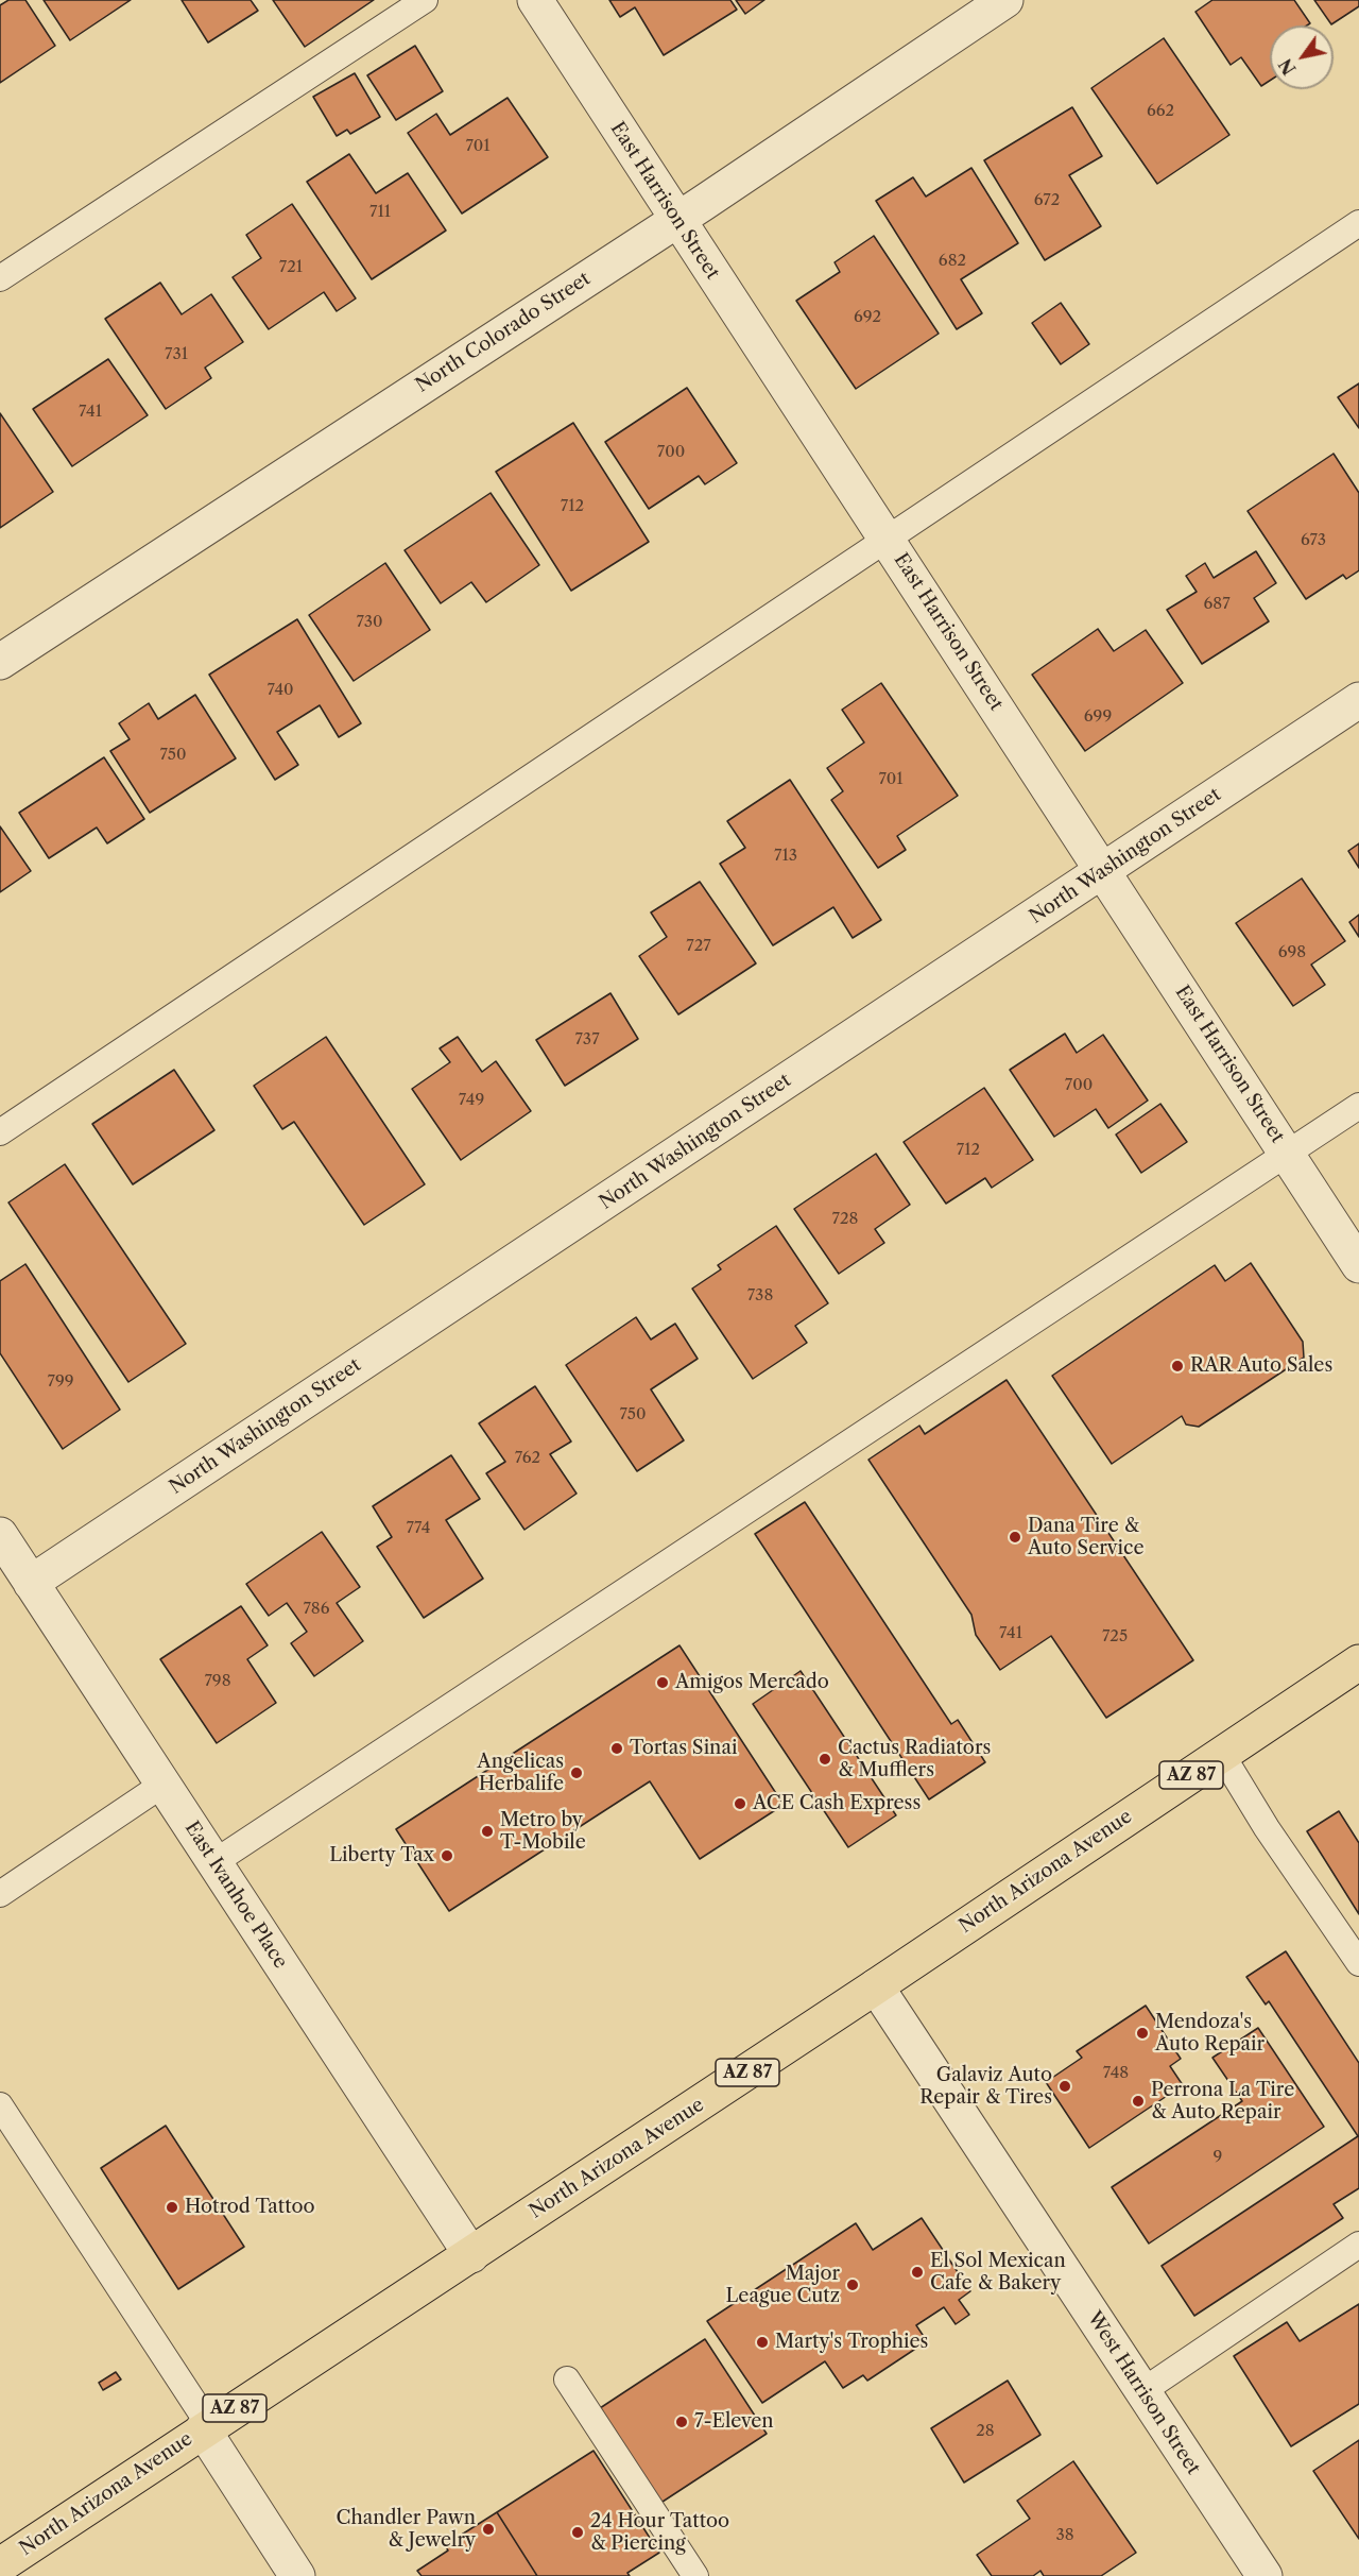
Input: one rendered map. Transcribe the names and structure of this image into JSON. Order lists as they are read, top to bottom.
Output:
{
  "streets": {
    "main road": ["AZ 87", "North Arizona Avenue"],
    "street": [
      "East Harrison Street",
      "North Colorado Street",
      "North Washington Street",
      "East Ivanhoe Place",
      "West Harrison Street"
    ]
  },
  "crossings": [
    ["East Harrison Street", "North Colorado Street"],
    ["East Harrison Street", "North Washington Street"],
    ["North Washington Street", "East Ivanhoe Place"],
    ["North Arizona Avenue", "East Ivanhoe Place"],
    ["North Arizona Avenue", "West Harrison Street"]
  ],
  "places": [
    "RAR Auto Sales",
    "Dana Tire & Auto Service",
    "Amigos Mercado",
    "Tortas Sinai",
    "Cactus Radiators & Mufflers",
    "Angelicas Herbalife",
    "ACE Cash Express",
    "Metro by T-Mobile",
    "Liberty Tax",
    "Mendoza's Auto Repair",
    "Galaviz Auto Repair & Tires",
    "Perrona La Tire & Auto Repair",
    "Hotrod Tattoo",
    "El Sol Mexican Cafe & Bakery",
    "Major League Cutz",
    "Marty's Trophies",
    "7-Eleven",
    "Chandler Pawn & Jewelry",
    "24 Hour Tattoo & Piercing"
  ],
  "house_numbers": [
    "662",
    "701",
    "672",
    "711",
    "682",
    "721",
    "692",
    "731",
    "741",
    "700",
    "712",
    "673",
    "687",
    "730",
    "740",
    "699",
    "750",
    "701",
    "713",
    "727",
    "698",
    "737",
    "700",
    "749",
    "712",
    "728",
    "738",
    "799",
    "750",
    "762",
    "774",
    "786",
    "741",
    "725",
    "798",
    "748",
    "9",
    "28",
    "38"
  ],
  "north": "bottom left"
}
